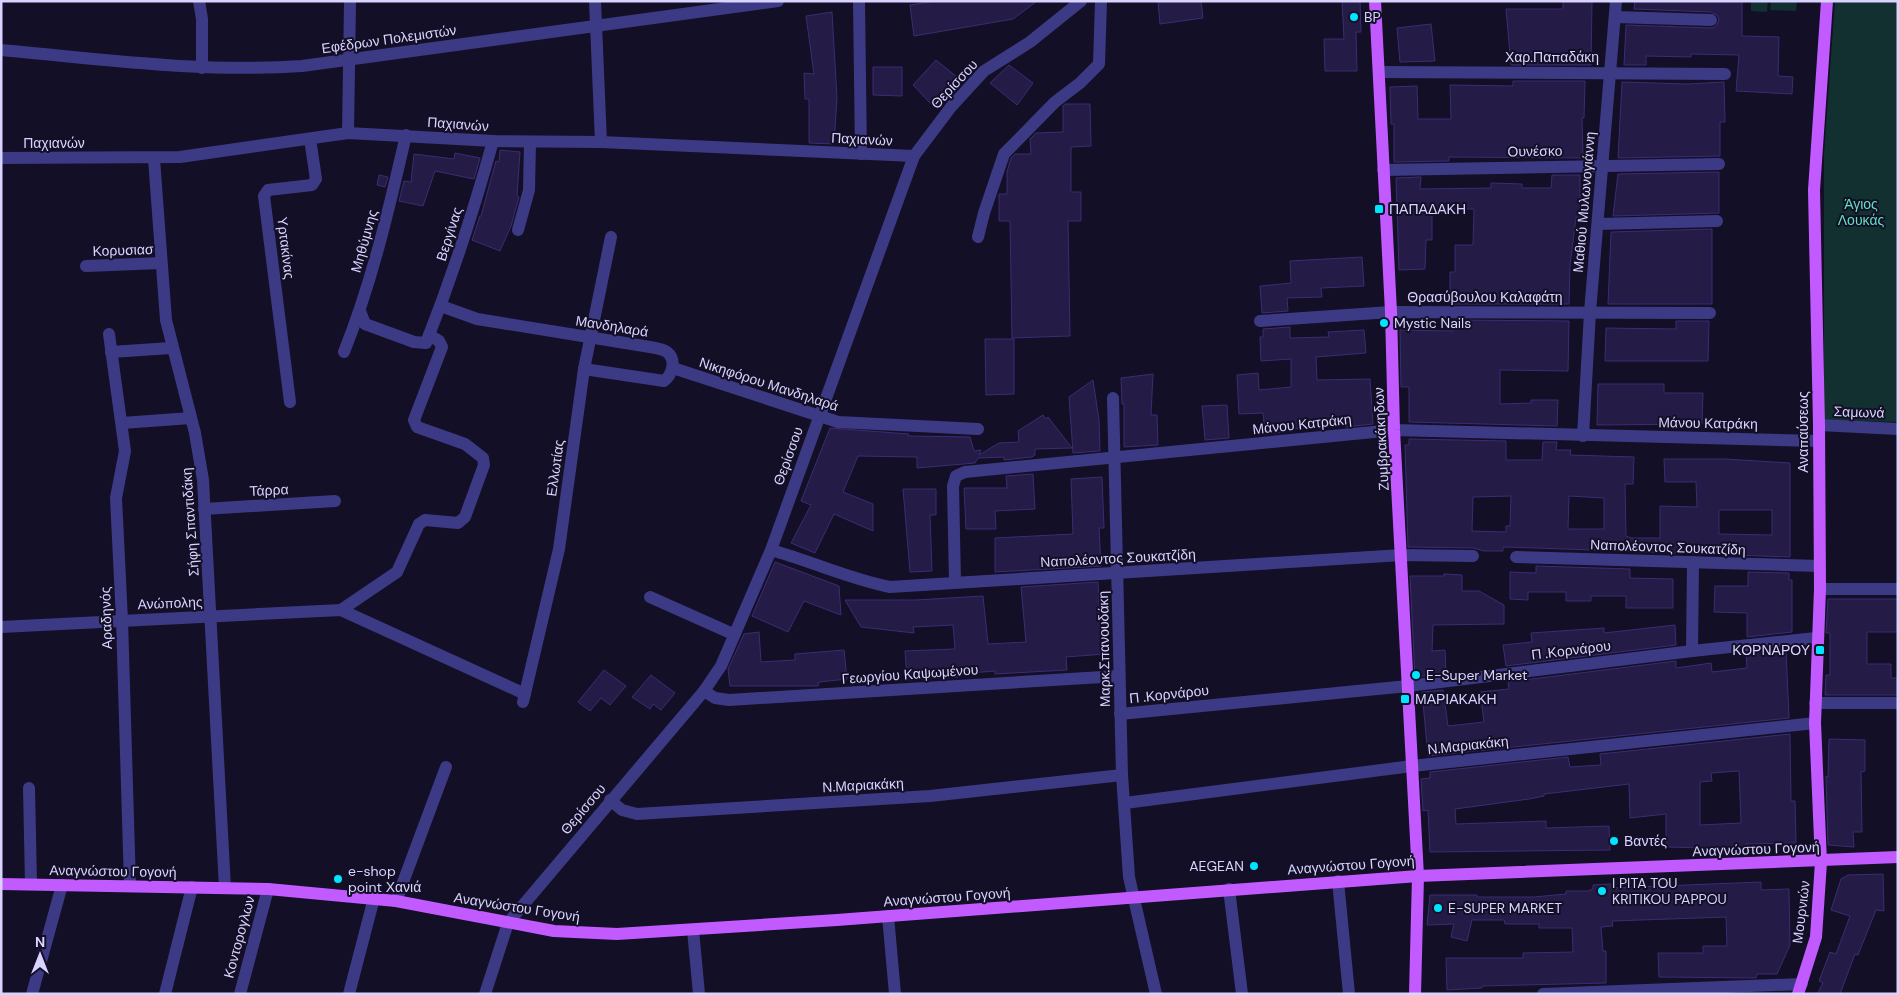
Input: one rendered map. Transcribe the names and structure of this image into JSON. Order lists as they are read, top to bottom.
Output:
{
  "streets": {
    "main road": [
      "Αναπαύσεως",
      "Ζυμβρακάκηδων",
      "Αναγνώστου Γογονή",
      "Μουρνιών"
    ],
    "street": [
      "Εφέδρων Πολεμιστών",
      "Χαρ.Παπαδάκη",
      "Θερίσσου",
      "Παχιανών",
      "Ουνέσκο",
      "Μαθιού Μυλωνογιάννη",
      "Βεργίνας",
      "Μηθύμνης",
      "Υρτακίνας",
      "Κορυσιασ",
      "Θρασύβουλου Καλαφάτη",
      "Μανδηλαρά",
      "Νικηφόρου Μανδηλαρά",
      "Σαμωνά",
      "Μάνου Κατράκη",
      "Ελλωτίας",
      "Τάρρα",
      "Σήφη Σπαντιδάκη",
      "Ναπολέοντος Σουκατζίδη",
      "Ανώπολης",
      "Αραδηνός",
      "Μαρκ.Σπανουδάκη",
      "Π .Κορνάρου",
      "Γεωργίου Καψωμένου",
      "Ν.Μαριακάκη",
      "Κοντορογλων"
    ]
  },
  "crossings": [
    ["Χαρ.Παπαδάκη", "Μαθιού Μυλωνογιάννη"],
    ["Χαρ.Παπαδάκη", "Ζυμβρακάκηδων"],
    ["Θερίσσου", "Παχιανών"],
    ["Θερίσσου", "Νικηφόρου Μανδηλαρά"],
    ["Θερίσσου", "Ναπολέοντος Σουκατζίδη"],
    ["Θερίσσου", "Γεωργίου Καψωμένου"],
    ["Θερίσσου", "Ν.Μαριακάκη"],
    ["Θερίσσου", "Αναγνώστου Γογονή"],
    ["Παχιανών", "Βεργίνας"],
    ["Παχιανών", "Μηθύμνης"],
    ["Παχιανών", "Υρτακίνας"],
    ["Παχιανών", "Σήφη Σπαντιδάκη"],
    ["Ουνέσκο", "Μαθιού Μυλωνογιάννη"],
    ["Ουνέσκο", "Ζυμβρακάκηδων"],
    ["Μαθιού Μυλωνογιάννη", "Θρασύβουλου Καλαφάτη"],
    ["Μαθιού Μυλωνογιάννη", "Μάνου Κατράκη"],
    ["Βεργίνας", "Μανδηλαρά"],
    ["Κορυσιασ", "Σήφη Σπαντιδάκη"],
    ["Θρασύβουλου Καλαφάτη", "Ζυμβρακάκηδων"],
    ["Μανδηλαρά", "Νικηφόρου Μανδηλαρά"],
    ["Μανδηλαρά", "Ελλωτίας"],
    ["Σαμωνά", "Αναπαύσεως"],
    ["Μάνου Κατράκη", "Αναπαύσεως"],
    ["Μάνου Κατράκη", "Ζυμβρακάκηδων"],
    ["Μάνου Κατράκη", "Ναπολέοντος Σουκατζίδη"],
    ["Μάνου Κατράκη", "Μαρκ.Σπανουδάκη"],
    ["Αναπαύσεως", "Ναπολέοντος Σουκατζίδη"],
    ["Αναπαύσεως", "Π .Κορνάρου"],
    ["Αναπαύσεως", "Ν.Μαριακάκη"],
    ["Αναπαύσεως", "Αναγνώστου Γογονή"],
    ["Αναπαύσεως", "Μουρνιών"],
    ["Ζυμβρακάκηδων", "Ναπολέοντος Σουκατζίδη"],
    ["Ζυμβρακάκηδων", "Π .Κορνάρου"],
    ["Ζυμβρακάκηδων", "Ν.Μαριακάκη"],
    ["Ζυμβρακάκηδων", "Αναγνώστου Γογονή"],
    ["Ελλωτίας", "Ανώπολης"],
    ["Τάρρα", "Σήφη Σπαντιδάκη"],
    ["Σήφη Σπαντιδάκη", "Ανώπολης"],
    ["Σήφη Σπαντιδάκη", "Αναγνώστου Γογονή"],
    ["Ναπολέοντος Σουκατζίδη", "Μαρκ.Σπανουδάκη"],
    ["Ανώπολης", "Αραδηνός"],
    ["Αραδηνός", "Αναγνώστου Γογονή"],
    ["Μαρκ.Σπανουδάκη", "Π .Κορνάρου"],
    ["Μαρκ.Σπανουδάκη", "Γεωργίου Καψωμένου"],
    ["Μαρκ.Σπανουδάκη", "Ν.Μαριακάκη"],
    ["Μαρκ.Σπανουδάκη", "Αναγνώστου Γογονή"],
    ["Αναγνώστου Γογονή", "Μουρνιών"],
    ["Αναγνώστου Γογονή", "Κοντορογλων"]
  ],
  "parks": ["Άγιος Λουκάς"],
  "places": {
    "other": [
      "BP",
      "Mystic Nails",
      "E-Super Market",
      "Βαντές",
      "AEGEAN",
      "e-shop point Χανιά",
      "I PITA TOU KRITIKOU PAPPOU",
      "E-SUPER MARKET"
    ],
    "transit": ["ΠΑΠΑΔΑΚΗ", "ΚΟΡΝΑΡΟΥ", "ΜΑΡΙΑΚΑΚΗ"]
  },
  "north": "top"
}
